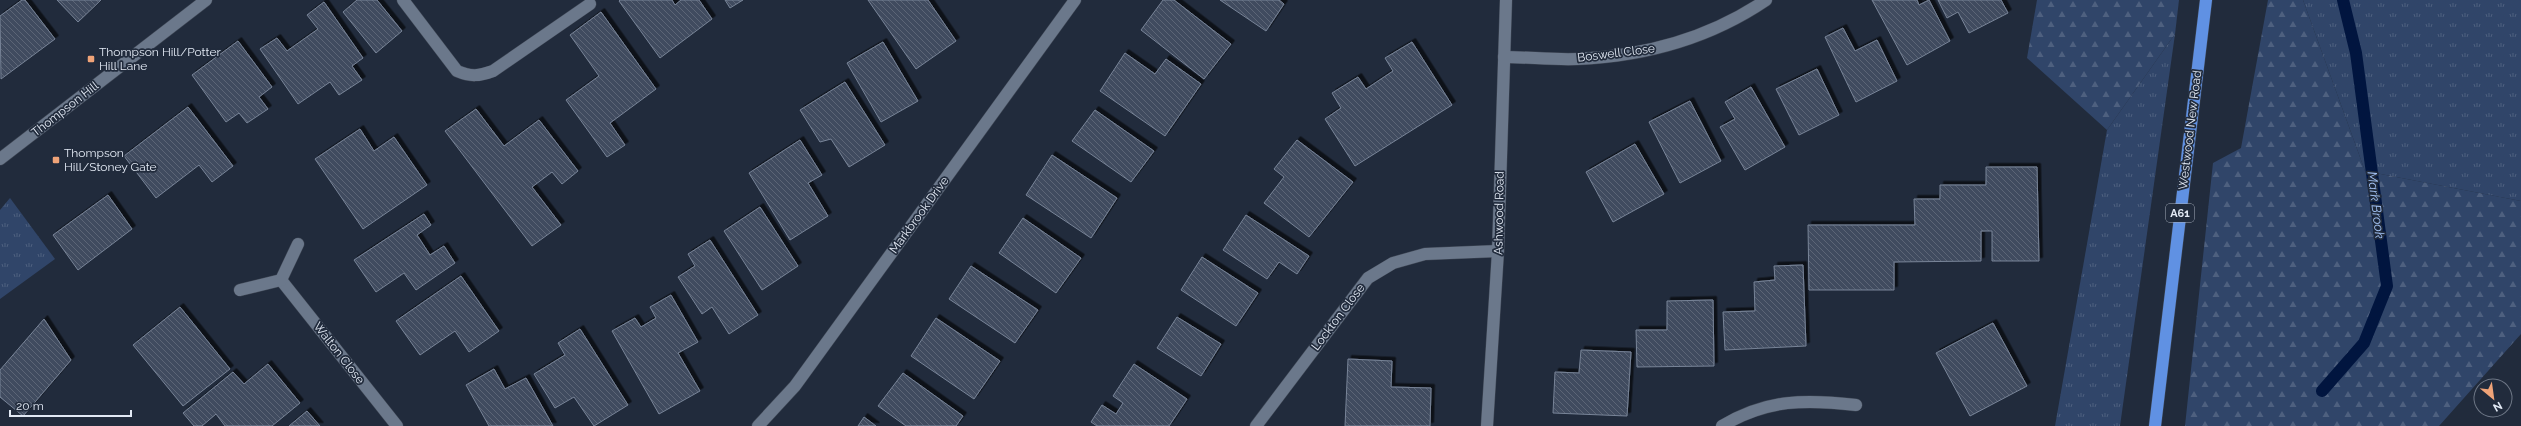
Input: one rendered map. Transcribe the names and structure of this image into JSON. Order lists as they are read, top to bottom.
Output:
{
  "streets": {
    "highway": ["Westwood New Road", "A61"],
    "street": [
      "Boswell Close",
      "Thompson Hill",
      "Ashwood Road",
      "Markbrook Drive",
      "Lockton Close",
      "Walton Close"
    ]
  },
  "crossings": [
    ["Boswell Close", "Ashwood Road"],
    ["Ashwood Road", "Lockton Close"]
  ],
  "water": ["Mark Brook"],
  "places": {
    "transit": ["Thompson Hill/Potter Hill Lane", "Thompson Hill/Stoney Gate"]
  },
  "scale_bar": "20 m",
  "north": "bottom right"
}
